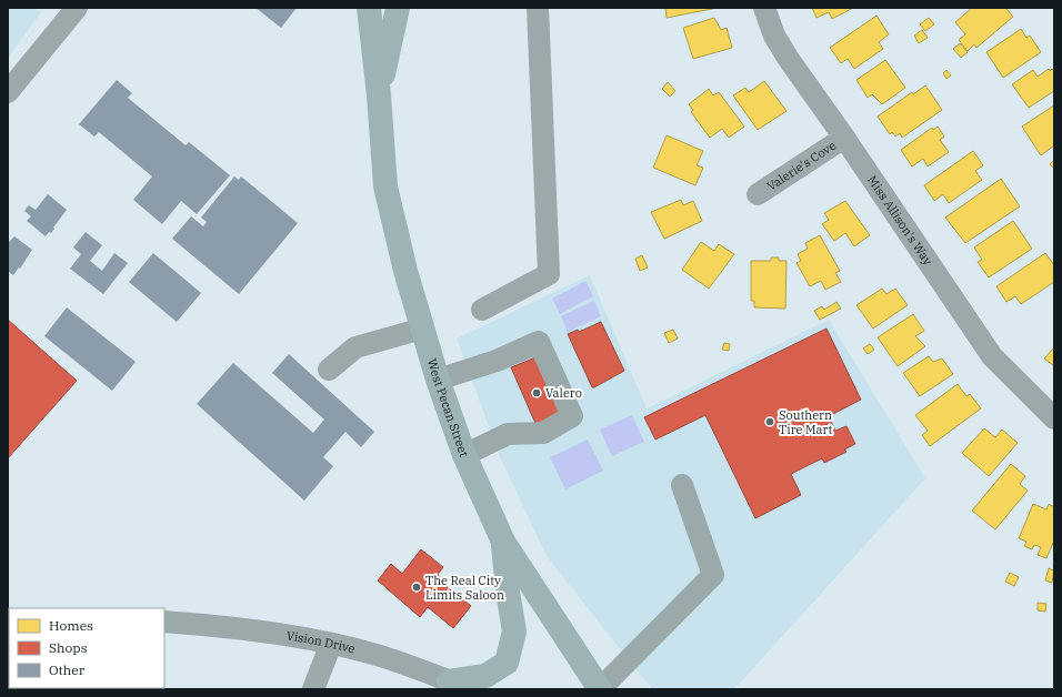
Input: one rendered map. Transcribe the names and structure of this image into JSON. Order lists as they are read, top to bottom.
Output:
{
  "streets": {
    "main road": ["West Pecan Street"],
    "street": ["Valerie's Cove", "Miss Allison's Way", "Vision Drive"]
  },
  "crossings": [
    ["Valerie's Cove", "Miss Allison's Way"]
  ],
  "places": ["Valero", "Southern Tire Mart", "The Real City Limits Saloon"],
  "legend": ["Homes", "Shops", "Other"]
}
